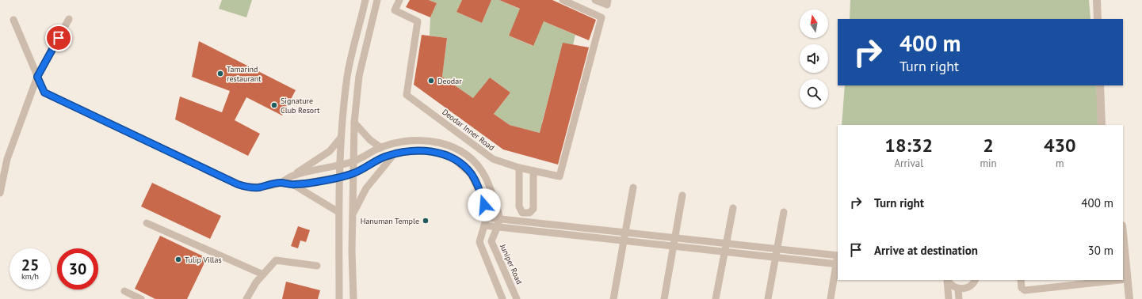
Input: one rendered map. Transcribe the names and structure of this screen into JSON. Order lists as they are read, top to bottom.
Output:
{
  "streets": {
    "street": ["Deodar Inner Road", "Juniper Road"]
  },
  "places": [
    "Tamarind restaurant",
    "Deodar",
    "Signature Club Resort",
    "Hanuman Temple",
    "Tulip Villas"
  ],
  "north": "top",
  "page": {
    "turn": ["400 m", "Turn right"],
    "eta": [
      "18:32",
      "Arrival",
      "2",
      "min",
      "430",
      "m"
    ],
    "list": [
      {
        "name": "Turn right",
        "value": "400 m"
      },
      {
        "name": "Arrive at destination",
        "value": "30 m"
      }
    ],
    "speed": "25 km/h",
    "limit": "30"
  }
}
